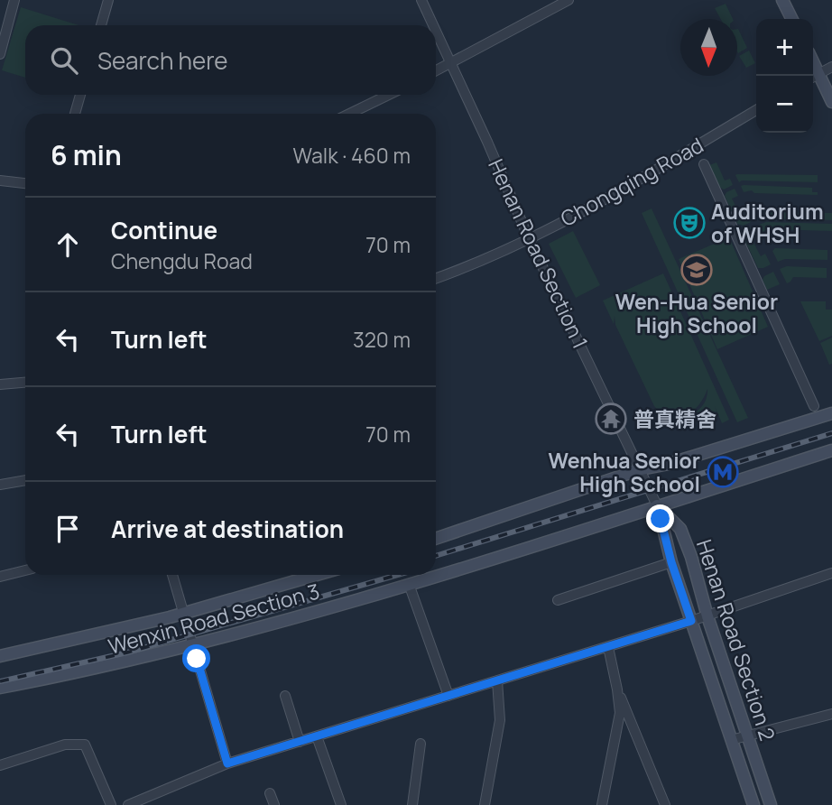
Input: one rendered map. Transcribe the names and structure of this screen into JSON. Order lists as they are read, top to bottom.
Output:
{
  "streets": {
    "main road": ["Wenxin Road Section 3", "Henan Road Section 2"],
    "street": ["Chongqing Road", "Henan Road Section 1"]
  },
  "crossings": [
    ["Chongqing Road", "Henan Road Section 1"],
    ["Henan Road Section 1", "Wenxin Road Section 3"],
    ["Henan Road Section 1", "Henan Road Section 2"],
    ["Wenxin Road Section 3", "Henan Road Section 2"]
  ],
  "places": {
    "theatre": ["Auditorium of WHSH"],
    "school or university": ["Wen-Hua Senior High School"],
    "temple": ["普真精舍"],
    "metro station": ["Wenhua Senior High School"]
  },
  "north": "bottom",
  "page": {
    "map_buttons": ["+", "−"],
    "search": "Search here",
    "heading": ["6 min", "Walk · 460 m"],
    "list": [
      ["Continue", "Chengdu Road", "70 m"],
      ["Turn left", "320 m"],
      ["Turn left", "70 m"],
      "Arrive at destination"
    ]
  }
}
